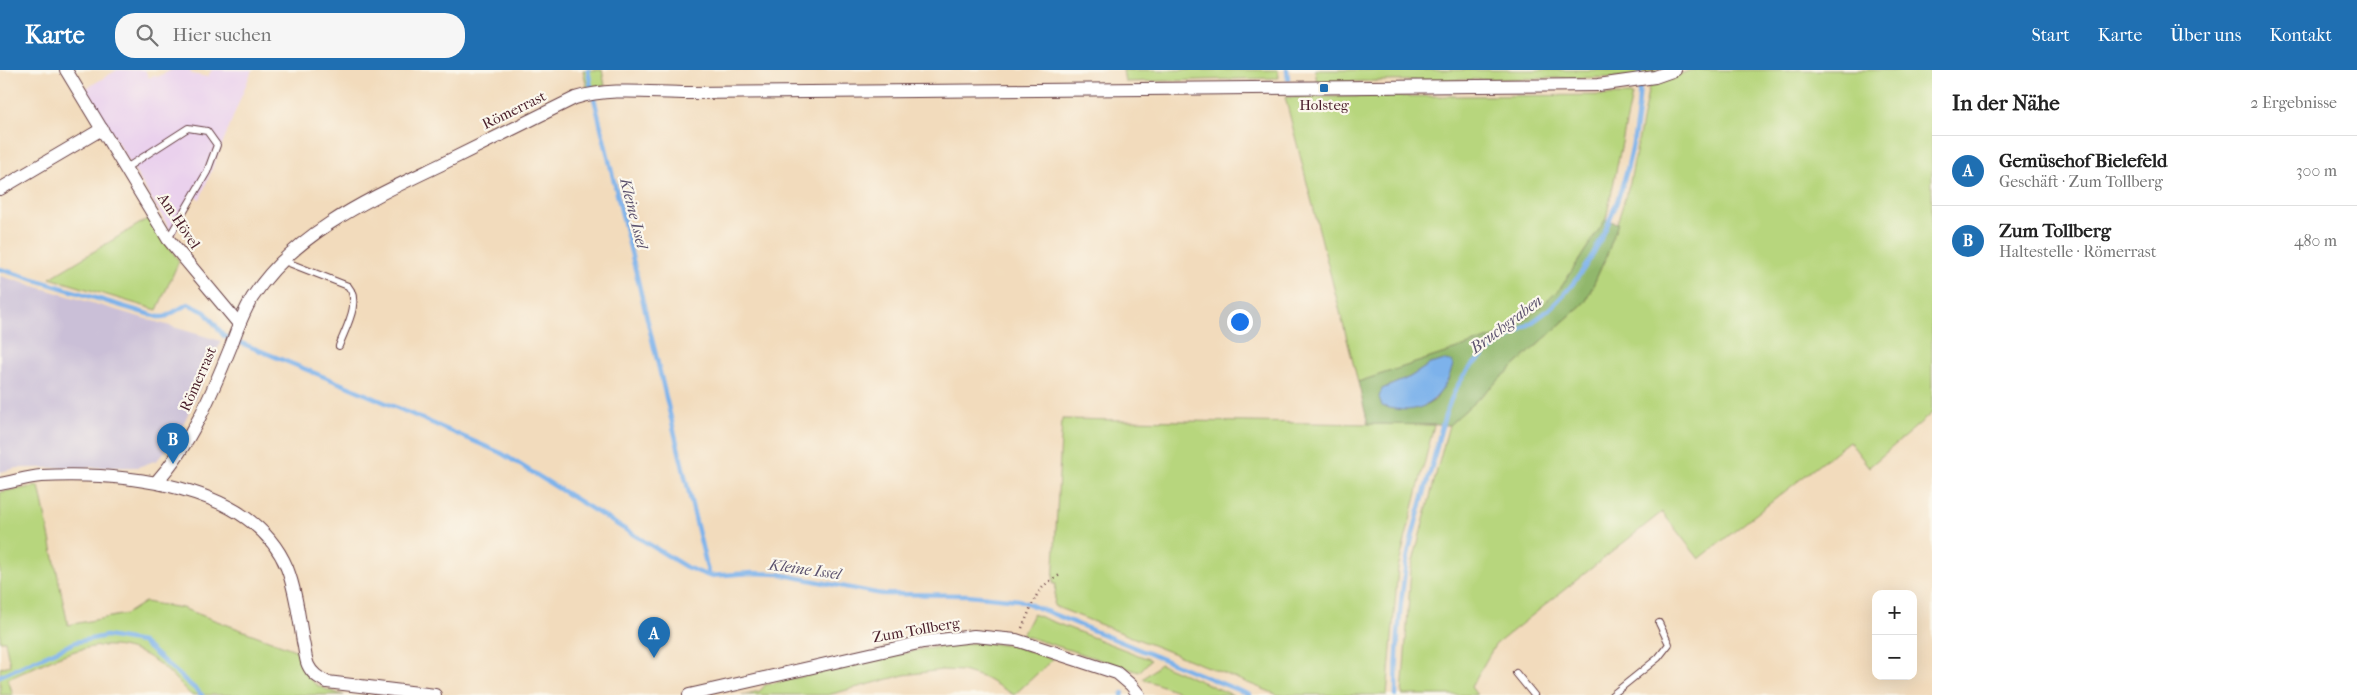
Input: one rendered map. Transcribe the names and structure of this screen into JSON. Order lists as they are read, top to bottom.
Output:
{
  "streets": {
    "street": ["Römerrast", "Am Hövel", "Zum Tollberg"]
  },
  "crossings": [
    ["Römerrast", "Am Hövel"]
  ],
  "water": ["Kleine Issel", "Bruchgraben"],
  "places": {
    "transit": ["Holsteg"]
  },
  "page": {
    "header": "Karte",
    "search": "Hier suchen",
    "nav": [
      "Start",
      "Karte",
      "Über uns",
      "Kontakt"
    ],
    "heading": ["In der Nähe", "2 Ergebnisse"],
    "list": [
      {
        "mark": "A",
        "name": "Gemüsehof Bielefeld",
        "note": "Geschäft · Zum Tollberg",
        "value": "300 m"
      },
      {
        "mark": "B",
        "name": "Zum Tollberg",
        "note": "Haltestelle · Römerrast",
        "value": "480 m"
      }
    ],
    "pins": ["B", "A"],
    "map_buttons": ["+", "−"]
  }
}
